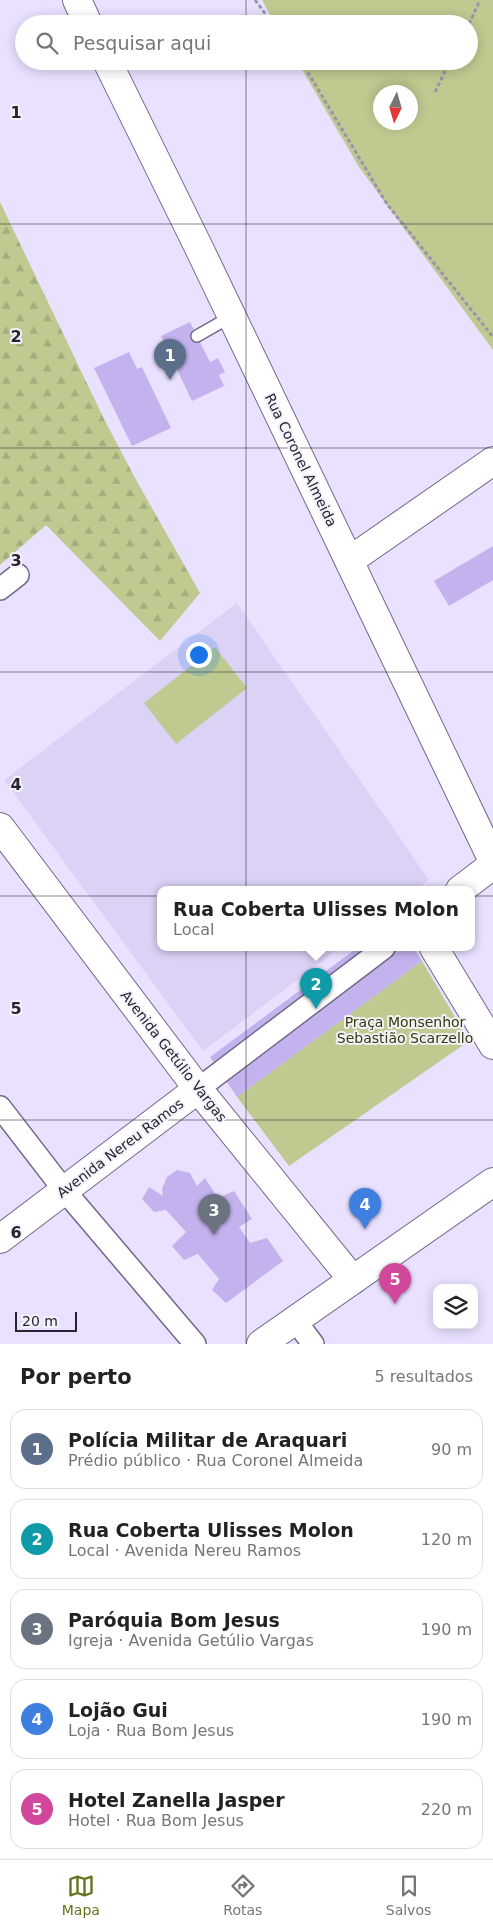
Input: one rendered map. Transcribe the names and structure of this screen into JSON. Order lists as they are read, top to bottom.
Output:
{
  "streets": {
    "main road": ["Rua Coronel Almeida", "Avenida Getúlio Vargas", "Avenida Nereu Ramos"]
  },
  "crossings": [
    ["Avenida Getúlio Vargas", "Avenida Nereu Ramos"]
  ],
  "parks": ["Praça Monsenhor Sebastião Scarzello"],
  "scale_bar": "20 m",
  "north": "bottom",
  "page": {
    "search": "Pesquisar aqui",
    "pins": [
      "1",
      "2",
      "4",
      "3",
      "5"
    ],
    "popup": ["Rua Coberta Ulisses Molon", "Local"],
    "scale": "20 m",
    "heading": ["Por perto", "5 resultados"],
    "list": [
      {
        "mark": "1",
        "name": "Polícia Militar de Araquari",
        "note": "Prédio público · Rua Coronel Almeida",
        "value": "90 m"
      },
      {
        "mark": "2",
        "name": "Rua Coberta Ulisses Molon",
        "note": "Local · Avenida Nereu Ramos",
        "value": "120 m"
      },
      {
        "mark": "3",
        "name": "Paróquia Bom Jesus",
        "note": "Igreja · Avenida Getúlio Vargas",
        "value": "190 m"
      },
      {
        "mark": "4",
        "name": "Lojão Gui",
        "note": "Loja · Rua Bom Jesus",
        "value": "190 m"
      },
      {
        "mark": "5",
        "name": "Hotel Zanella Jasper",
        "note": "Hotel · Rua Bom Jesus",
        "value": "220 m"
      }
    ],
    "nav": ["Mapa", "Rotas", "Salvos"]
  },
  "grid": {
    "rows": [
      "1",
      "2",
      "3",
      "4",
      "5",
      "6"
    ]
  }
}
